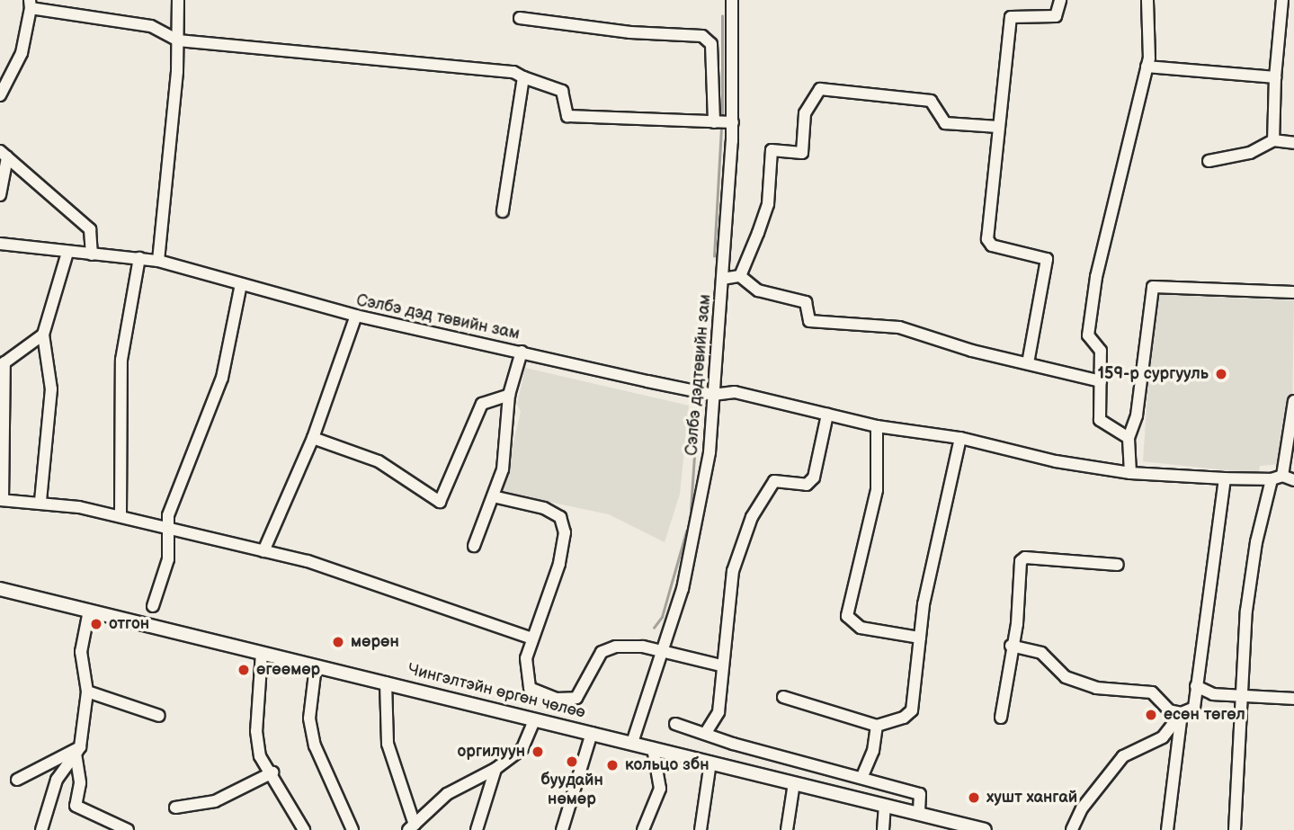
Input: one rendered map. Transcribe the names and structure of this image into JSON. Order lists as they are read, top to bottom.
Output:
{
  "streets": {
    "main road": ["Чингэлтэйн өргөн чөлөө"],
    "street": ["Сэлбэ дэд төвийн зам", "Сэлбэ дэдтөвийн зам"]
  },
  "crossings": [
    ["Сэлбэ дэд төвийн зам", "Сэлбэ дэдтөвийн зам"],
    ["Сэлбэ дэдтөвийн зам", "Чингэлтэйн өргөн чөлөө"]
  ],
  "places": [
    "159-р сургууль",
    "отгон",
    "мөрөн",
    "өгөөмөр",
    "есөн төгөл",
    "оргилуун",
    "буудайн нөмөр",
    "кольцо збн",
    "хушт хангай"
  ]
}
